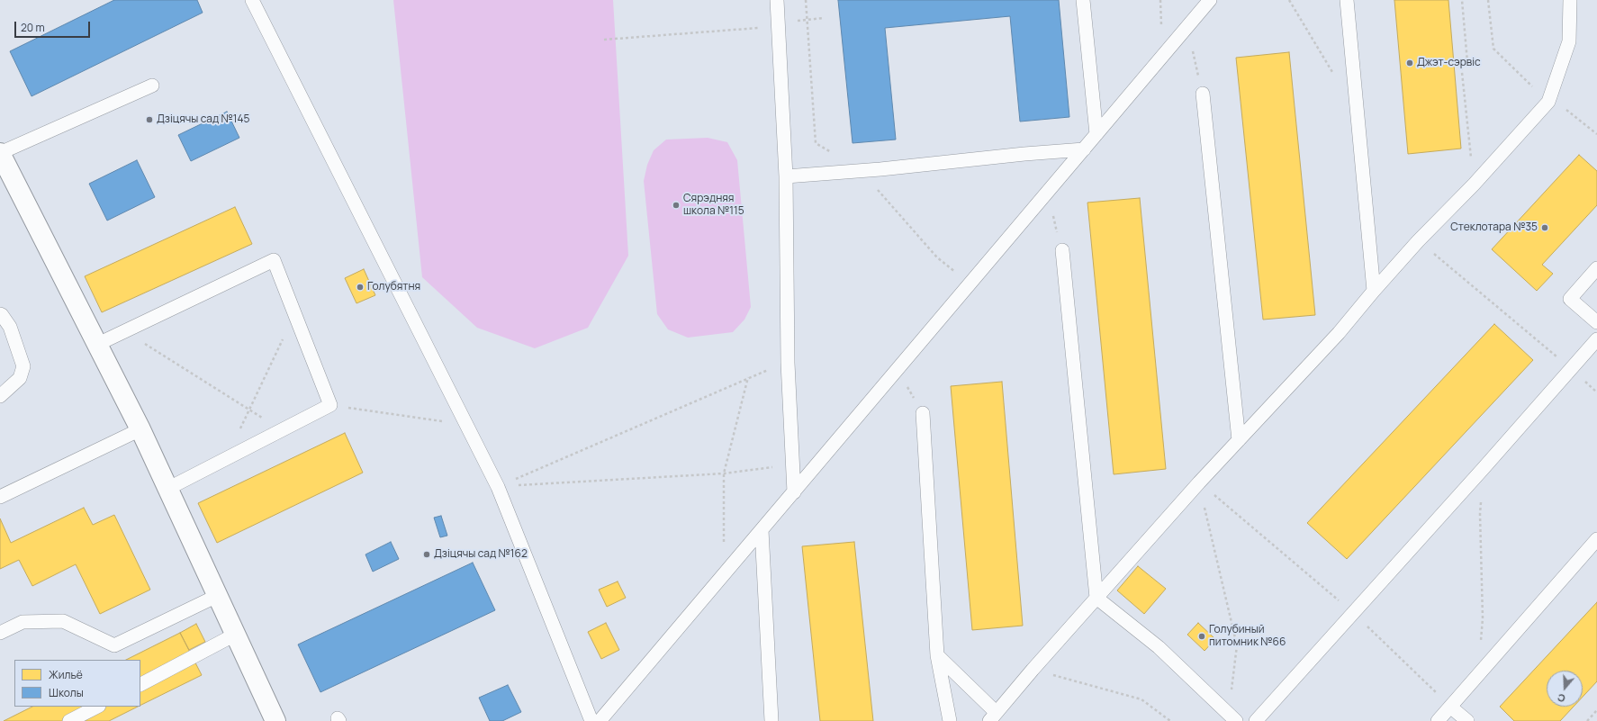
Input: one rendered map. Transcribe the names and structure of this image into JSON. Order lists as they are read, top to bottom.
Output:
{
  "places": [
    "Джэт-сэрвіс",
    "Дзіцячы сад №145",
    "Сярэдняя школа №115",
    "Стеклотара №35",
    "Голубятня",
    "Дзіцячы сад №162",
    "Голубиный питомник №66"
  ],
  "legend": ["Жильё", "Школы"],
  "scale_bar": "20 m",
  "north": "bottom"
}
